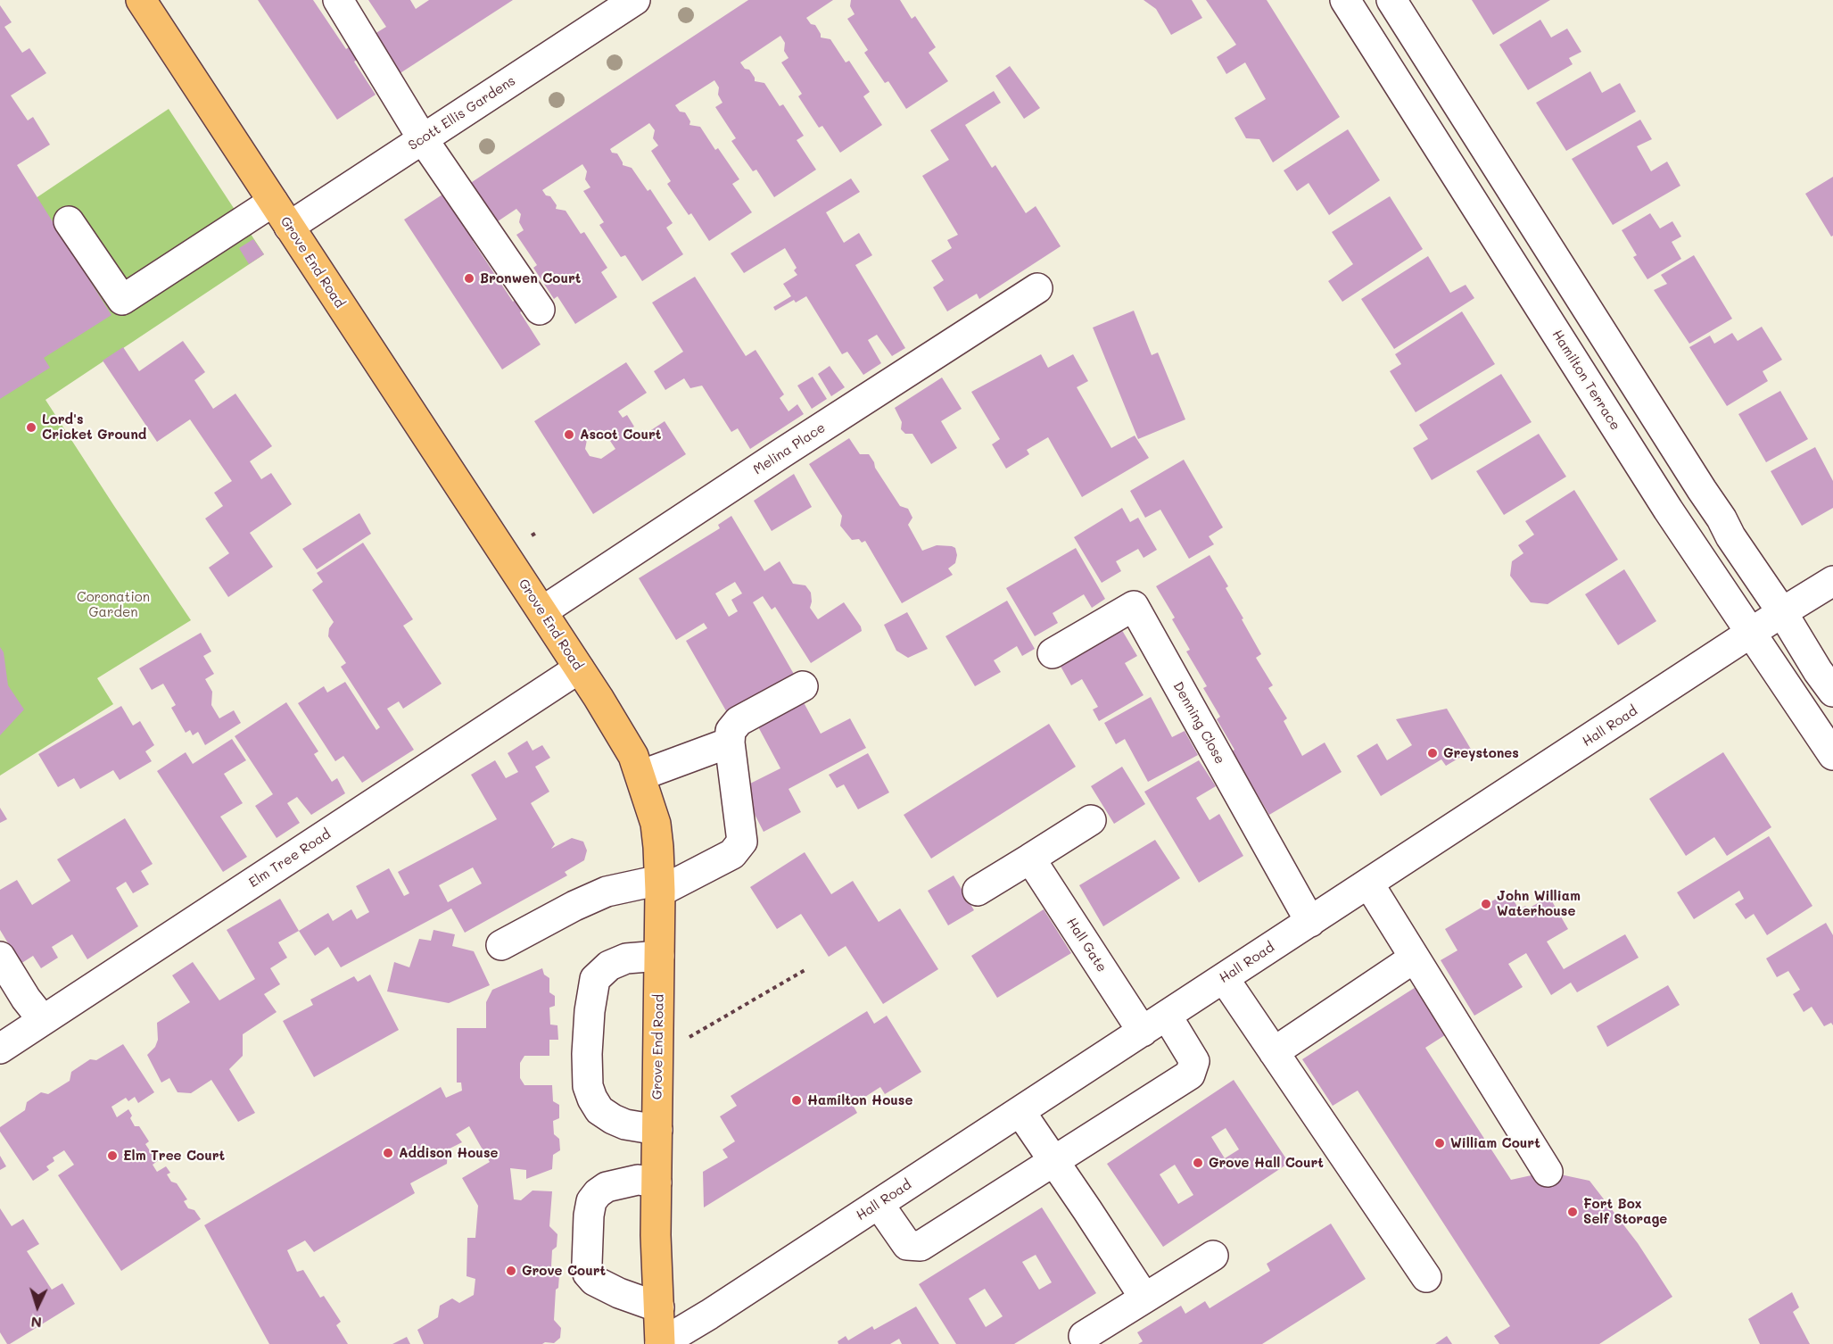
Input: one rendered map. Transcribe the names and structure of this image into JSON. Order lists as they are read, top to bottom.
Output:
{
  "streets": {
    "main road": ["Grove End Road"],
    "street": [
      "Scott Ellis Gardens",
      "Hamilton Terrace",
      "Melina Place",
      "Denning Close",
      "Hall Road",
      "Elm Tree Road",
      "Hall Gate"
    ]
  },
  "crossings": [
    ["Scott Ellis Gardens", "Grove End Road"],
    ["Grove End Road", "Melina Place"],
    ["Grove End Road", "Hall Road"],
    ["Grove End Road", "Elm Tree Road"],
    ["Hamilton Terrace", "Hall Road"],
    ["Denning Close", "Hall Road"],
    ["Hall Road", "Hall Gate"]
  ],
  "parks": ["Coronation Garden"],
  "places": [
    "Bronwen Court",
    "Lord's Cricket Ground",
    "Ascot Court",
    "Greystones",
    "John William Waterhouse",
    "Hamilton House",
    "William Court",
    "Addison House",
    "Elm Tree Court",
    "Grove Hall Court",
    "Fort Box Self Storage",
    "Grove Court"
  ],
  "north": "bottom"
}
